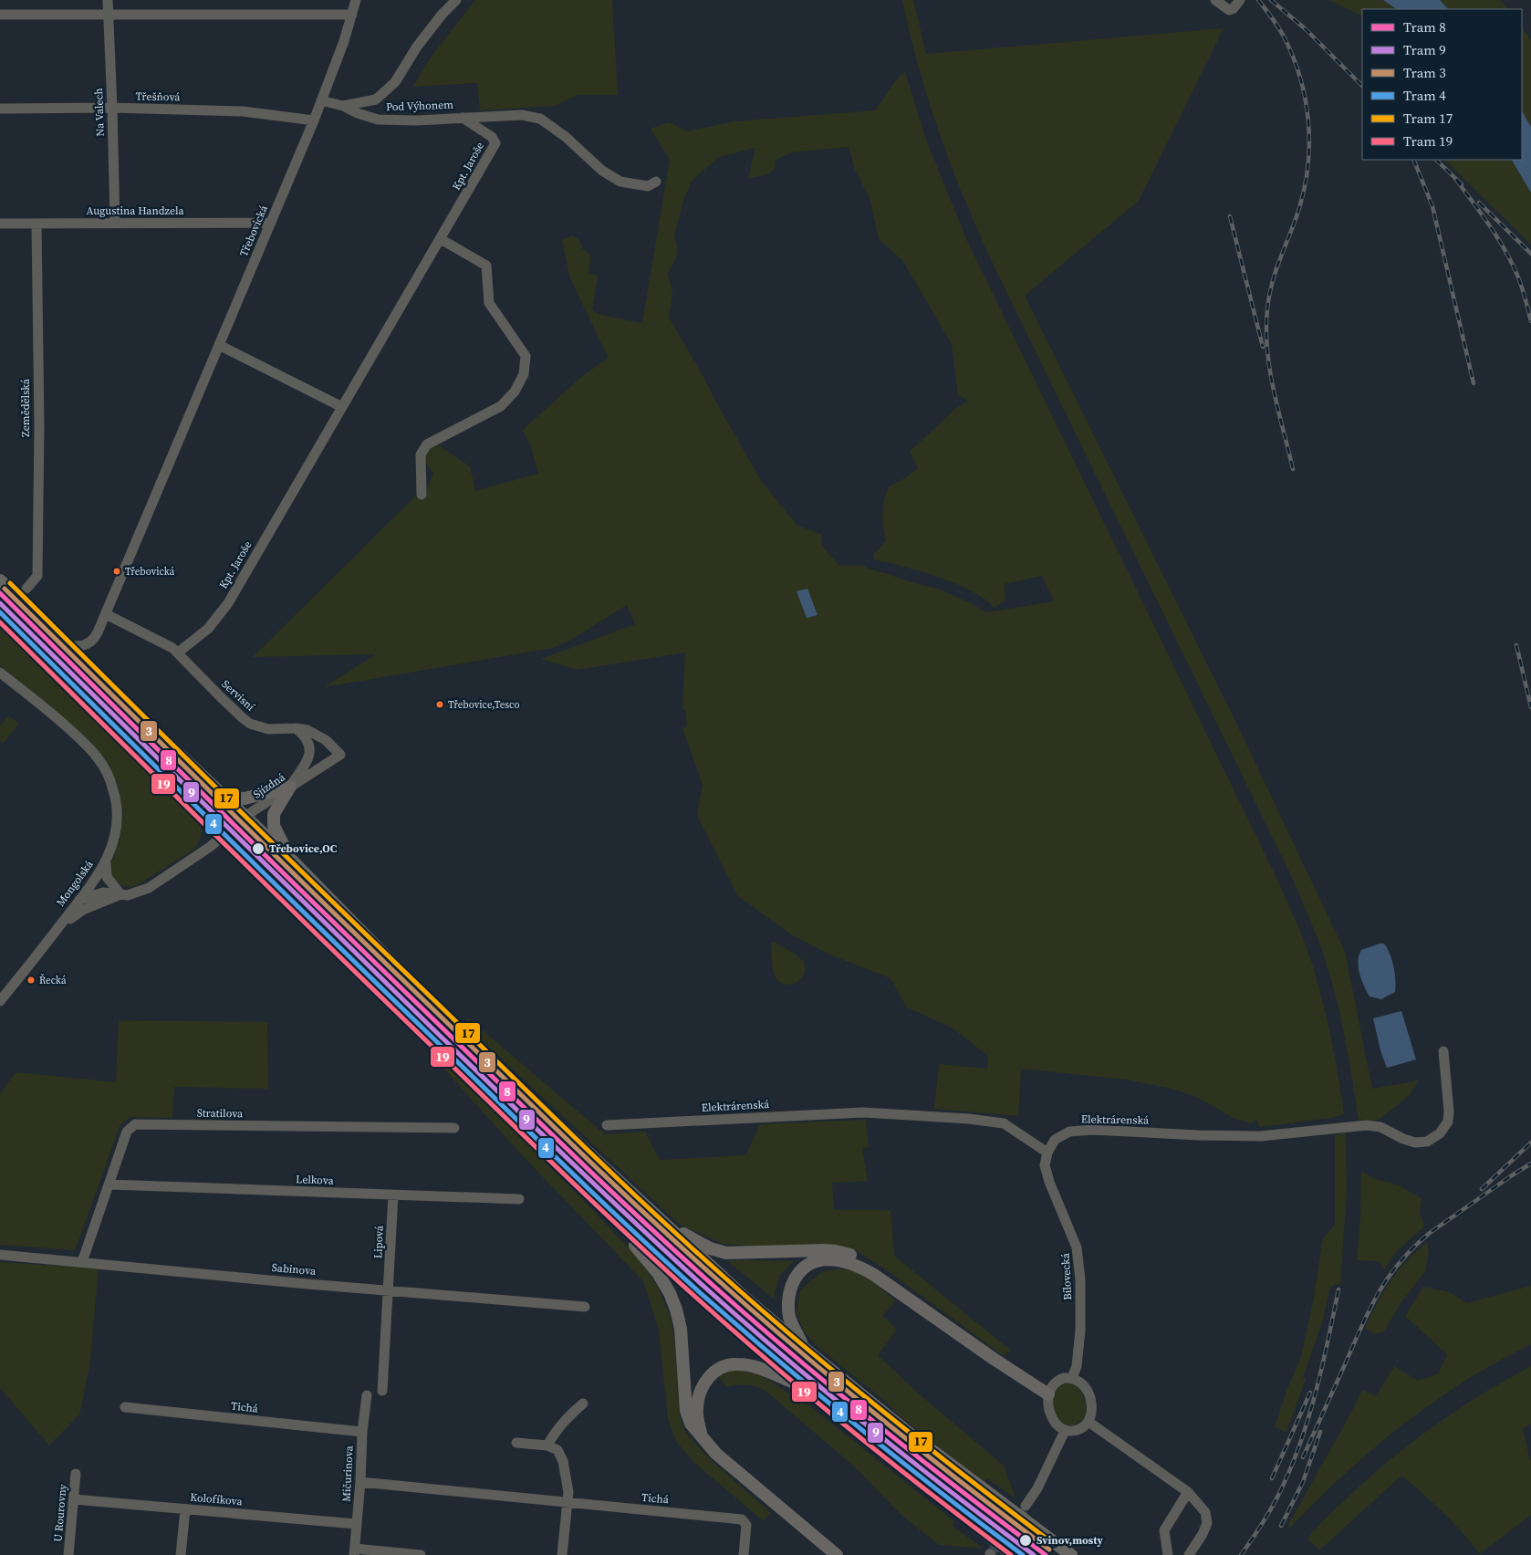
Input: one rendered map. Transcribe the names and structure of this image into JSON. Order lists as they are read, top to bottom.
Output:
{
  "streets": {
    "street": [
      "Třešňová",
      "Pod Výhonem",
      "Na Valech",
      "Kpt. Jaroše",
      "Augustina Handzela",
      "Třebovická",
      "Zemědělská",
      "Servisní",
      "Sjízdná",
      "Mongolská",
      "Elektrárenská",
      "Stratilova",
      "Lelkova",
      "Lipová",
      "Sabinova",
      "Bílovecká",
      "Tichá",
      "Mičurinova",
      "Kolofíkova",
      "U Rourovny"
    ]
  },
  "crossings": [
    ["Třešňová", "Na Valech"],
    ["Třešňová", "Třebovická"],
    ["Pod Výhonem", "Kpt. Jaroše"],
    ["Pod Výhonem", "Třebovická"],
    ["Na Valech", "Augustina Handzela"],
    ["Kpt. Jaroše", "Servisní"],
    ["Augustina Handzela", "Třebovická"],
    ["Augustina Handzela", "Zemědělská"],
    ["Servisní", "Sjízdná"],
    ["Elektrárenská", "Bílovecká"],
    ["Stratilova", "Lelkova"],
    ["Stratilova", "Sabinova"],
    ["Lelkova", "Lipová"],
    ["Lipová", "Sabinova"],
    ["Tichá", "Mičurinova"],
    ["Mičurinova", "Kolofíkova"],
    ["Kolofíkova", "U Rourovny"]
  ],
  "places": [
    "Třebovická",
    "Třebovice,Tesco",
    "Třebovice,OC",
    "Řecká",
    "Svinov,mosty"
  ],
  "lines": [
    "tram line 17",
    "tram line 3",
    "tram line 8",
    "tram line 9",
    "tram line 4",
    "tram line 19"
  ],
  "legend": [
    "Tram 8",
    "Tram 9",
    "Tram 3",
    "Tram 4",
    "Tram 17",
    "Tram 19"
  ]
}
